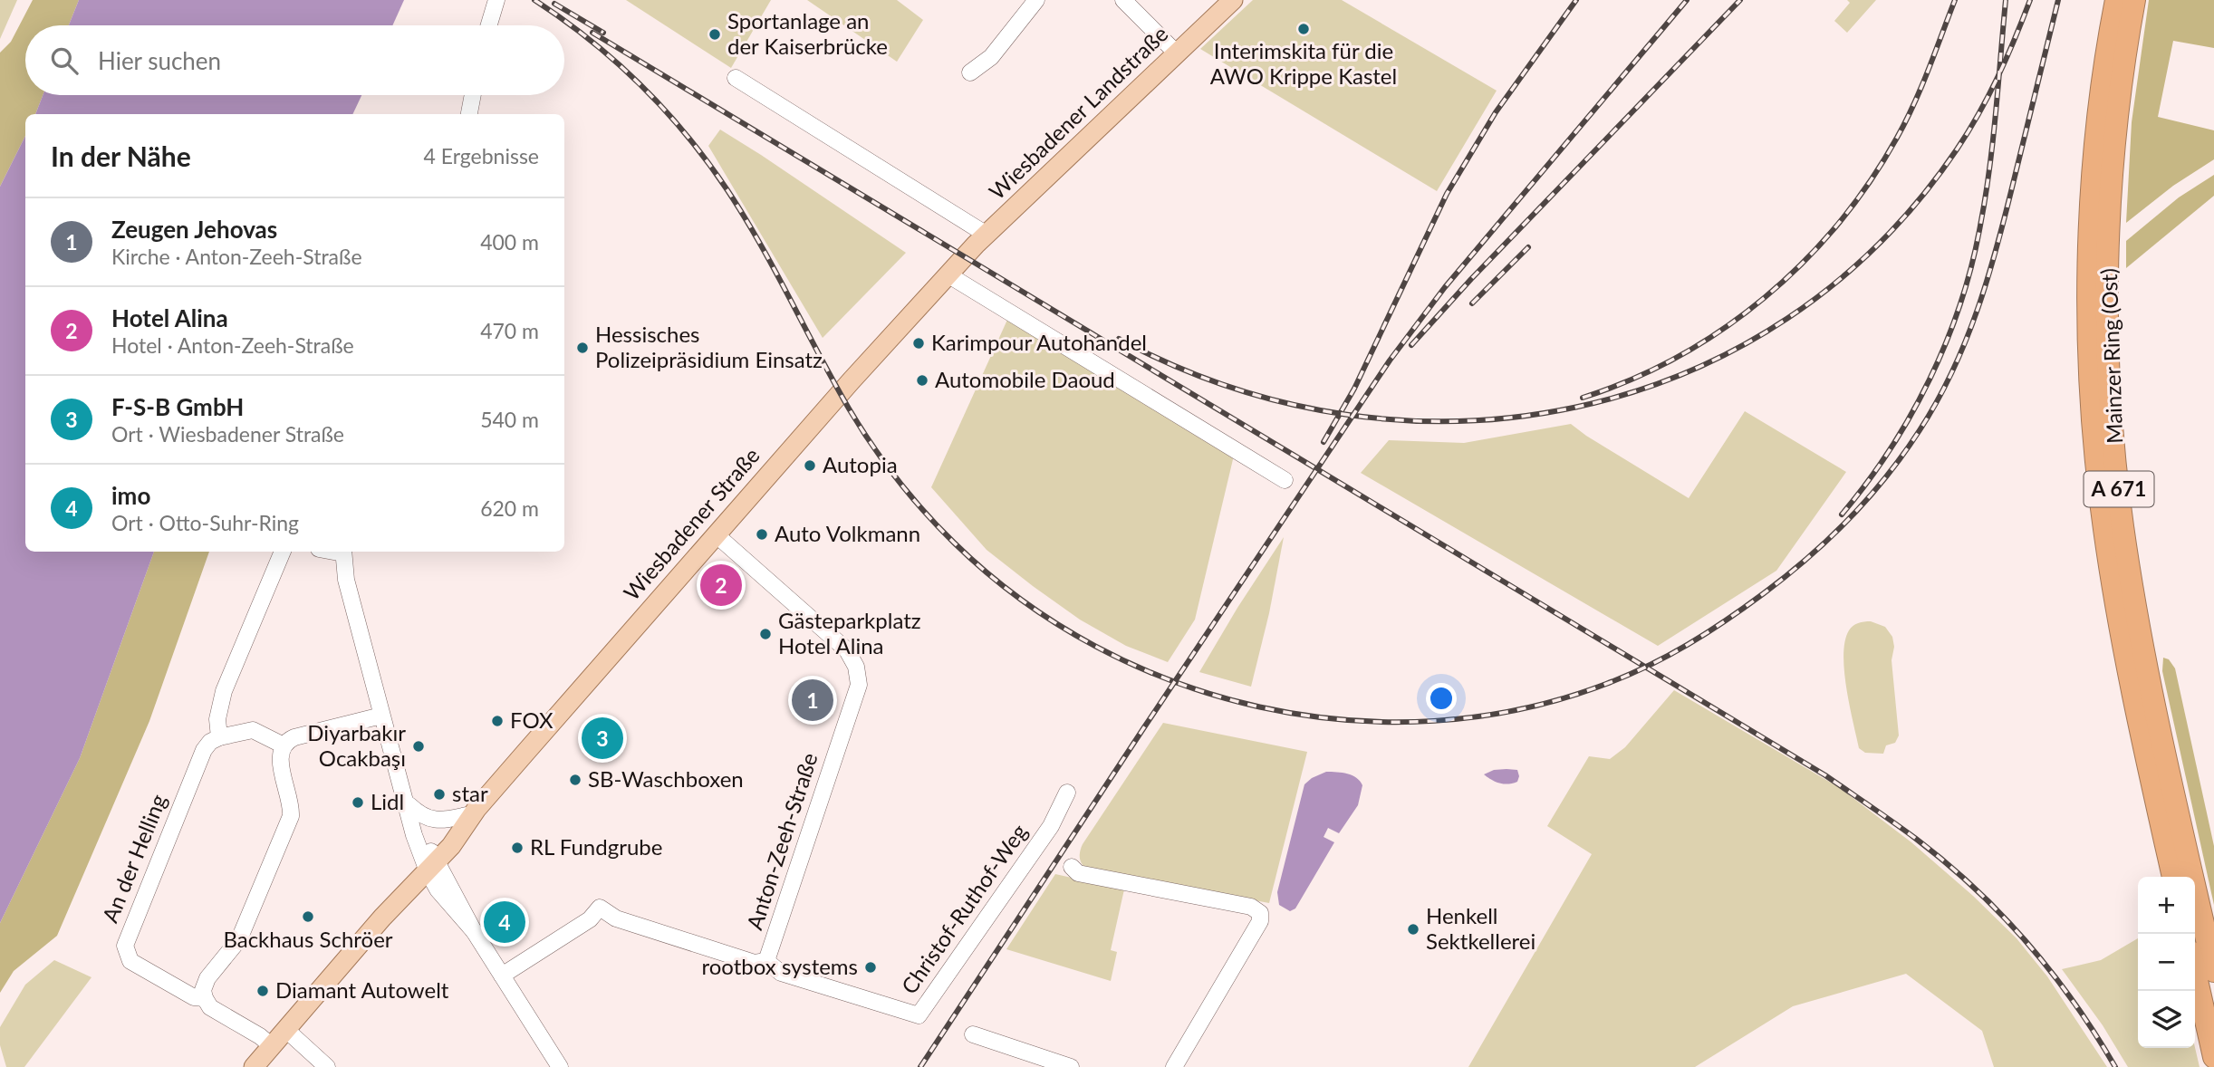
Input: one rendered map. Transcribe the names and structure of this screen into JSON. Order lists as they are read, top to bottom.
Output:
{
  "streets": {
    "highway": ["Mainzer Ring (Ost)", "A 671"],
    "main road": ["Wiesbadener Landstraße", "Wiesbadener Straße"],
    "street": ["Anton-Zeeh-Straße", "An der Helling", "Christof-Ruthof-Weg"]
  },
  "crossings": [
    ["Wiesbadener Landstraße", "Wiesbadener Straße"],
    ["Wiesbadener Straße", "Anton-Zeeh-Straße"],
    ["Wiesbadener Straße", "An der Helling"],
    ["Anton-Zeeh-Straße", "Christof-Ruthof-Weg"]
  ],
  "places": [
    "Interimskita für die AWO Krippe Kastel",
    "Sportanlage an der Kaiserbrücke",
    "Karimpour Autohandel",
    "Hessisches Polizeipräsidium Einsatz",
    "Automobile Daoud",
    "Autopia",
    "Auto Volkmann",
    "Gästeparkplatz Hotel Alina",
    "FOX",
    "Diyarbakır Ocakbaşı",
    "SB-Waschboxen",
    "star",
    "Lidl",
    "RL Fundgrube",
    "Backhaus Schröer",
    "Henkell Sektkellerei",
    "rootbox systems",
    "Diamant Autowelt"
  ],
  "page": {
    "search": "Hier suchen",
    "heading": ["In der Nähe", "4 Ergebnisse"],
    "list": [
      {
        "mark": "1",
        "name": "Zeugen Jehovas",
        "note": "Kirche · Anton-Zeeh-Straße",
        "value": "400 m"
      },
      {
        "mark": "2",
        "name": "Hotel Alina",
        "note": "Hotel · Anton-Zeeh-Straße",
        "value": "470 m"
      },
      {
        "mark": "3",
        "name": "F-S-B GmbH",
        "note": "Ort · Wiesbadener Straße",
        "value": "540 m"
      },
      {
        "mark": "4",
        "name": "imo",
        "note": "Ort · Otto-Suhr-Ring",
        "value": "620 m"
      }
    ],
    "pins": [
      "2",
      "1",
      "3",
      "4"
    ],
    "map_buttons": ["+", "−"]
  }
}
